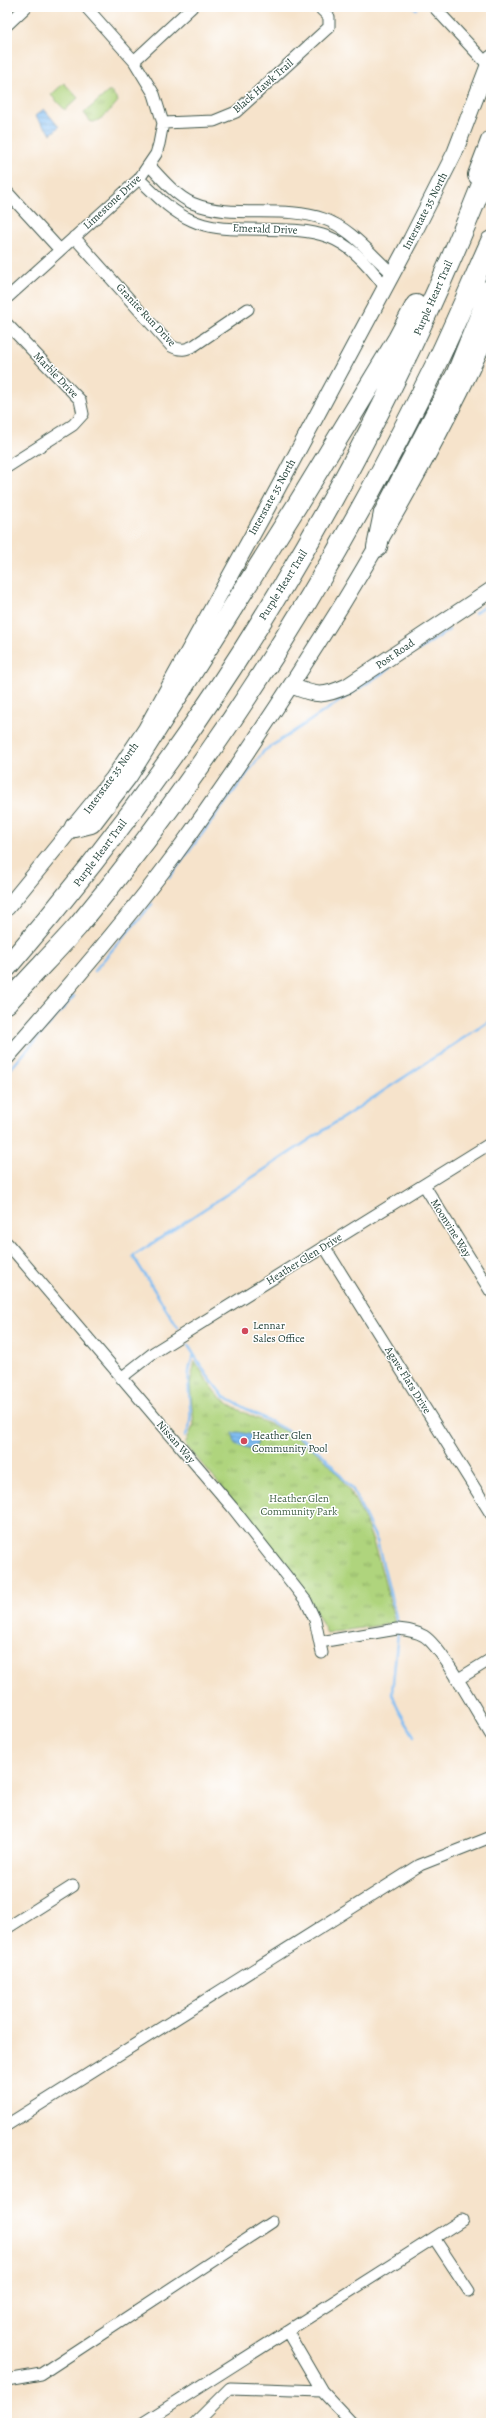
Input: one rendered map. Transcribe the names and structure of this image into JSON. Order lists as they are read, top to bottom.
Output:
{
  "streets": {
    "highway": ["Purple Heart Trail"],
    "main road": ["Interstate 35 North", "Post Road"],
    "street": [
      "Black Hawk Trail",
      "Limestone Drive",
      "Emerald Drive",
      "Granite Run Drive",
      "Marble Drive",
      "Moonvine Way",
      "Heather Glen Drive",
      "Agave Flats Drive",
      "Nissan Way"
    ]
  },
  "crossings": [
    ["Black Hawk Trail", "Limestone Drive"],
    ["Limestone Drive", "Emerald Drive"],
    ["Limestone Drive", "Granite Run Drive"],
    ["Interstate 35 North", "Emerald Drive"],
    ["Moonvine Way", "Heather Glen Drive"],
    ["Heather Glen Drive", "Agave Flats Drive"],
    ["Heather Glen Drive", "Nissan Way"]
  ],
  "parks": ["Heather Glen Community Park"],
  "places": ["Lennar Sales Office", "Heather Glen Community Pool"]
}
